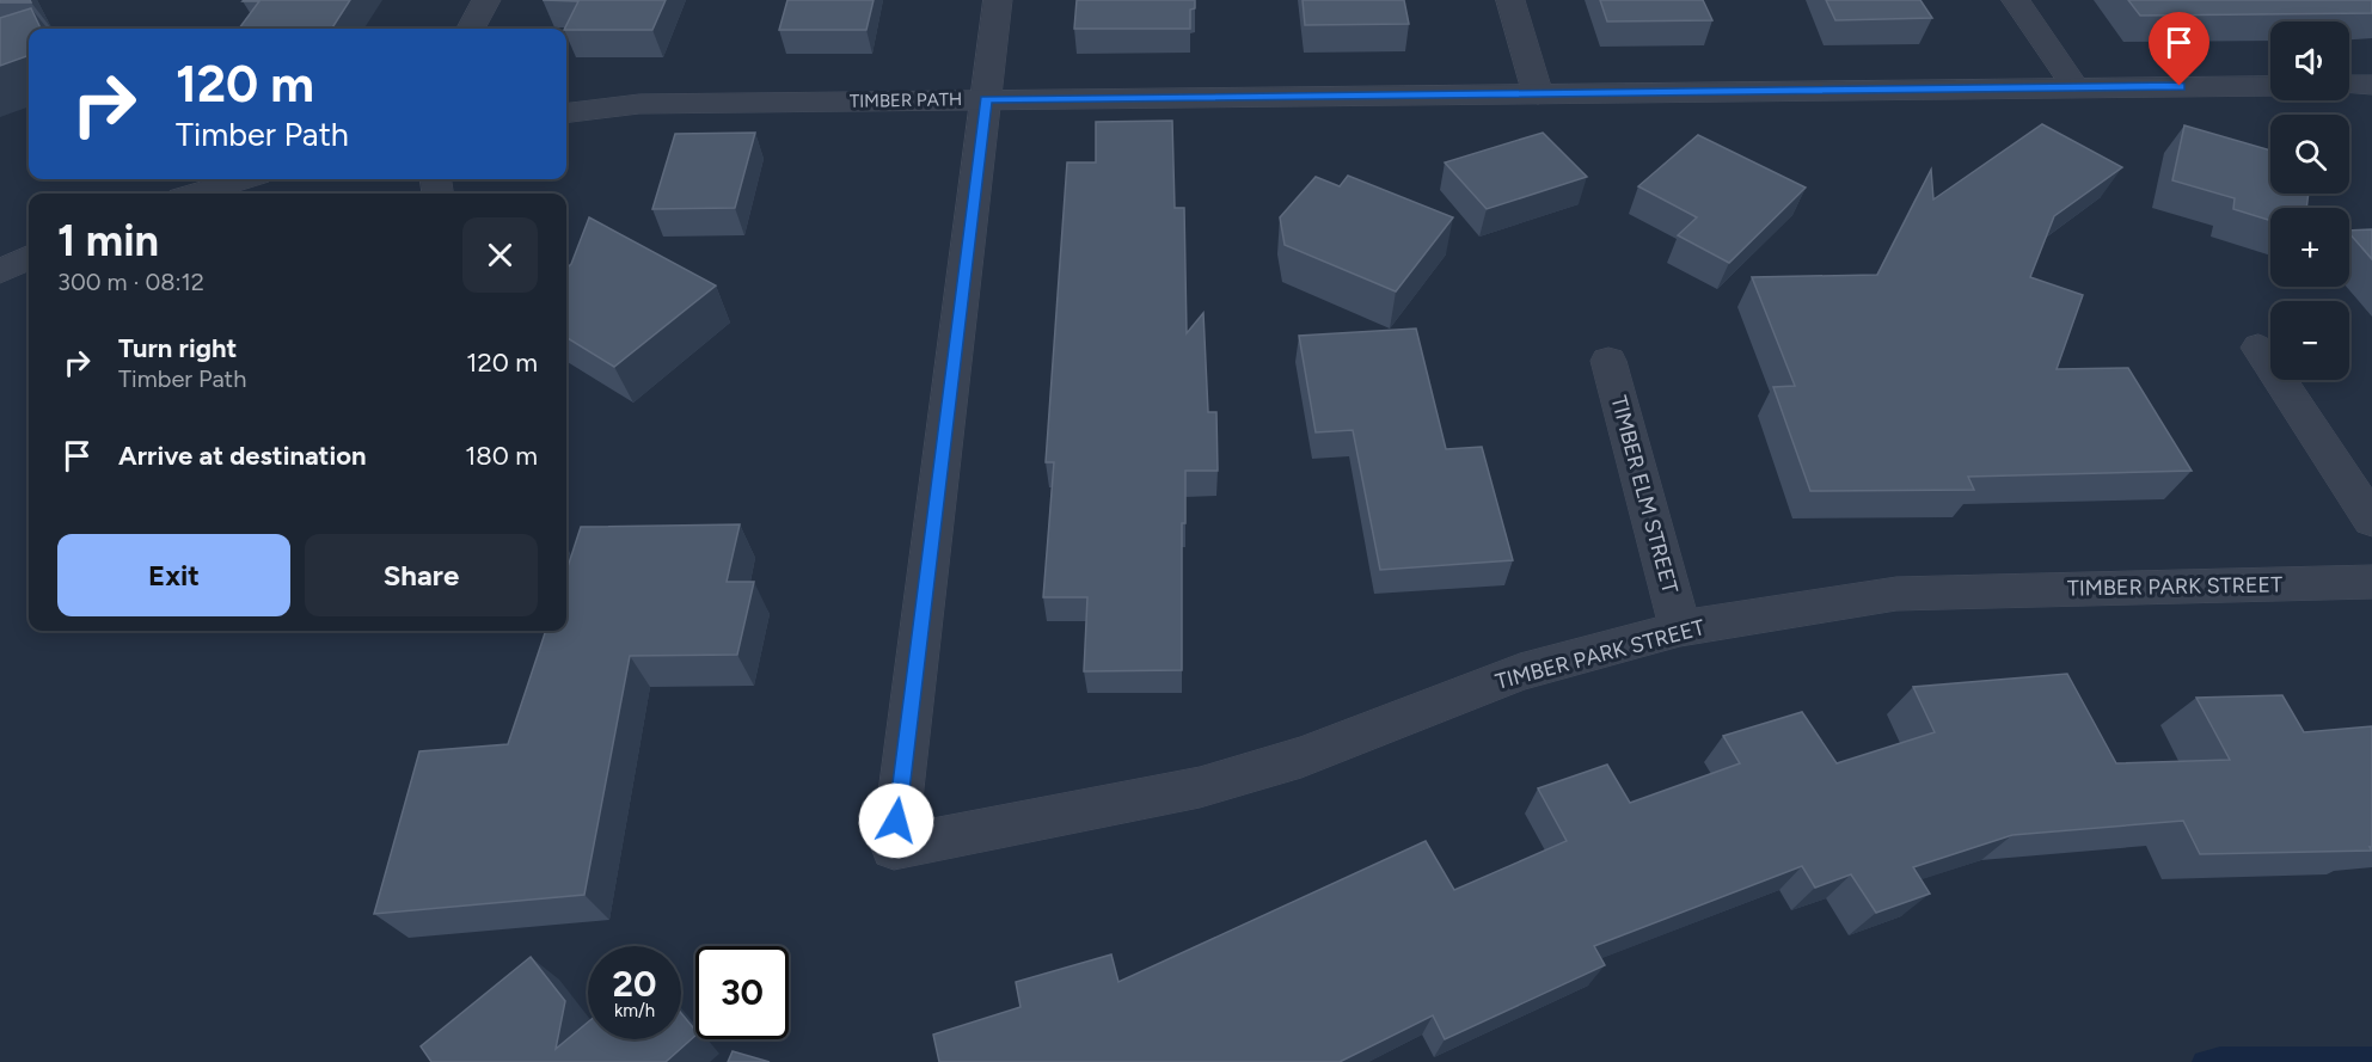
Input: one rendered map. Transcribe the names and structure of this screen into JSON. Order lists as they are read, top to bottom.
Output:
{
  "streets": {
    "street": ["TIMBER PATH", "TIMBER ELM STREET", "TIMBER PARK STREET"]
  },
  "crossings": [
    ["TIMBER PATH", "TIMBER PARK STREET"],
    ["TIMBER ELM STREET", "TIMBER PARK STREET"]
  ],
  "page": {
    "map_buttons": ["+", "−"],
    "turn": ["120 m", "Timber Path"],
    "heading": ["1 min", "300 m · 08:12"],
    "list": [
      {
        "name": "Turn right",
        "note": "Timber Path",
        "value": "120 m"
      },
      {
        "name": "Arrive at destination",
        "value": "180 m"
      }
    ],
    "buttons": ["Exit", "Share"],
    "speed": "20 km/h",
    "limit": "30"
  }
}
